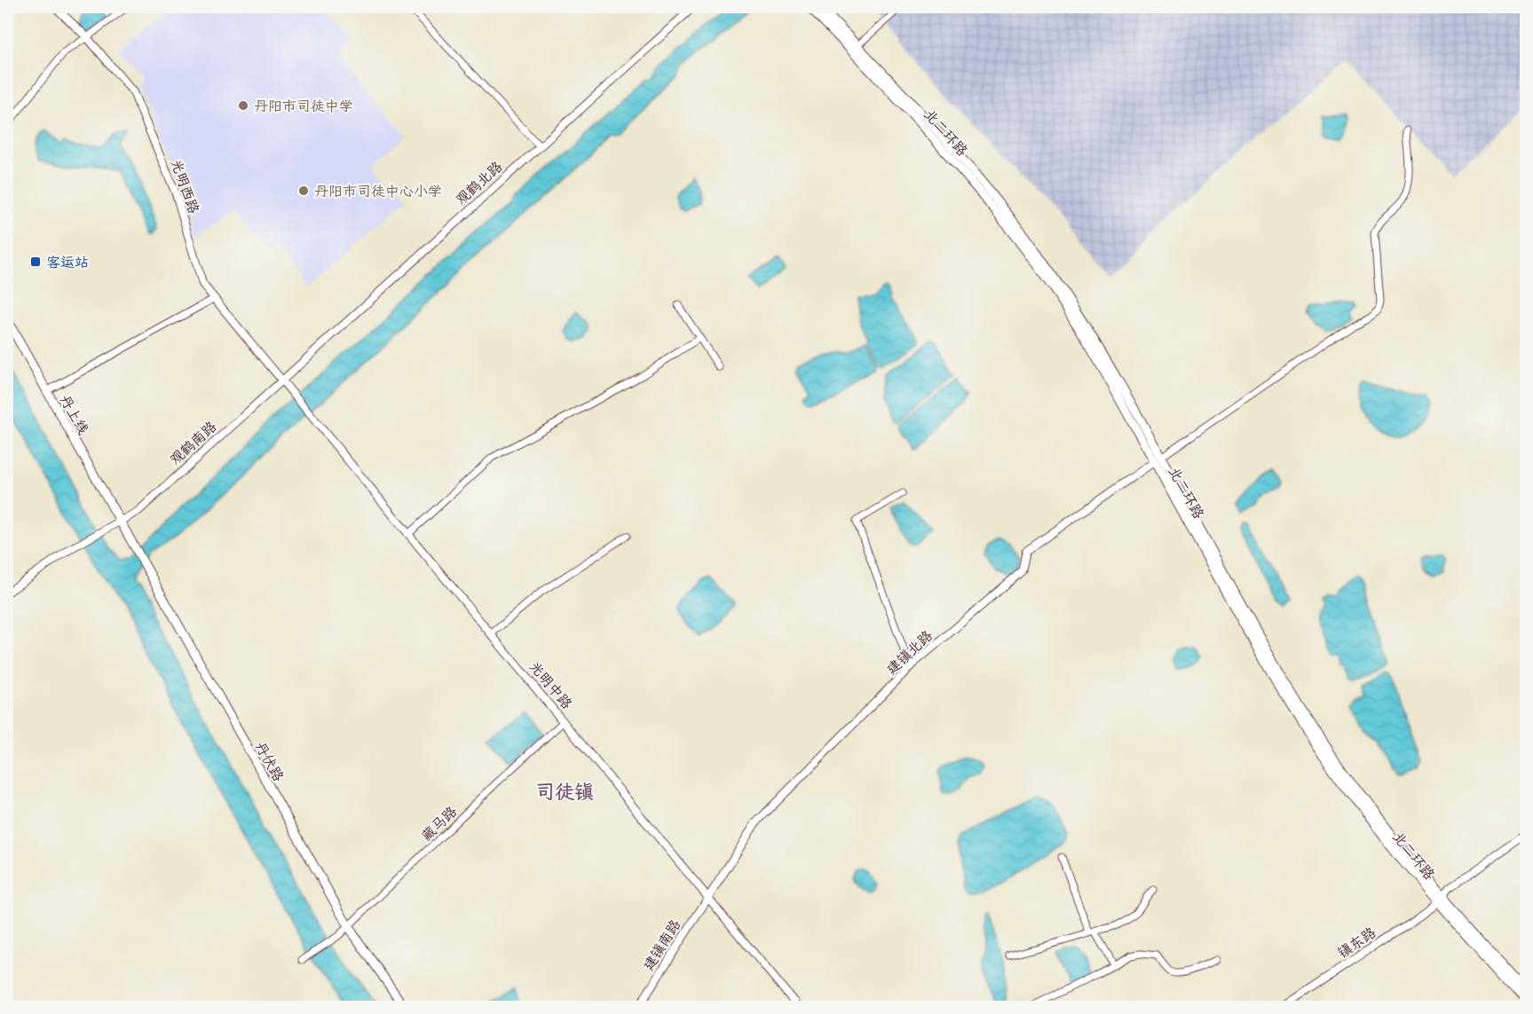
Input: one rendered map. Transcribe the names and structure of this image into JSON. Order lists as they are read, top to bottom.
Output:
{
  "streets": {
    "main road": ["北二环路", "丹上线", "丹伏路"],
    "street": [
      "观鹤北路",
      "光明西路",
      "观鹤南路",
      "建镇北路",
      "光明中路",
      "藏马路",
      "镇东路",
      "建镇南路"
    ]
  },
  "crossings": [
    ["北二环路", "建镇北路"],
    ["北二环路", "镇东路"],
    ["观鹤北路", "光明西路"],
    ["观鹤北路", "观鹤南路"],
    ["观鹤北路", "光明中路"],
    ["光明西路", "观鹤南路"],
    ["光明西路", "光明中路"],
    ["丹上线", "观鹤南路"],
    ["丹上线", "丹伏路"],
    ["观鹤南路", "光明中路"],
    ["观鹤南路", "丹伏路"],
    ["建镇北路", "光明中路"],
    ["建镇北路", "建镇南路"],
    ["光明中路", "藏马路"],
    ["光明中路", "建镇南路"],
    ["丹伏路", "藏马路"]
  ],
  "districts": ["司徒镇"],
  "places": {
    "other": ["丹阳市司徒中学", "丹阳市司徒中心小学"],
    "transit": ["客运站"]
  }
}
